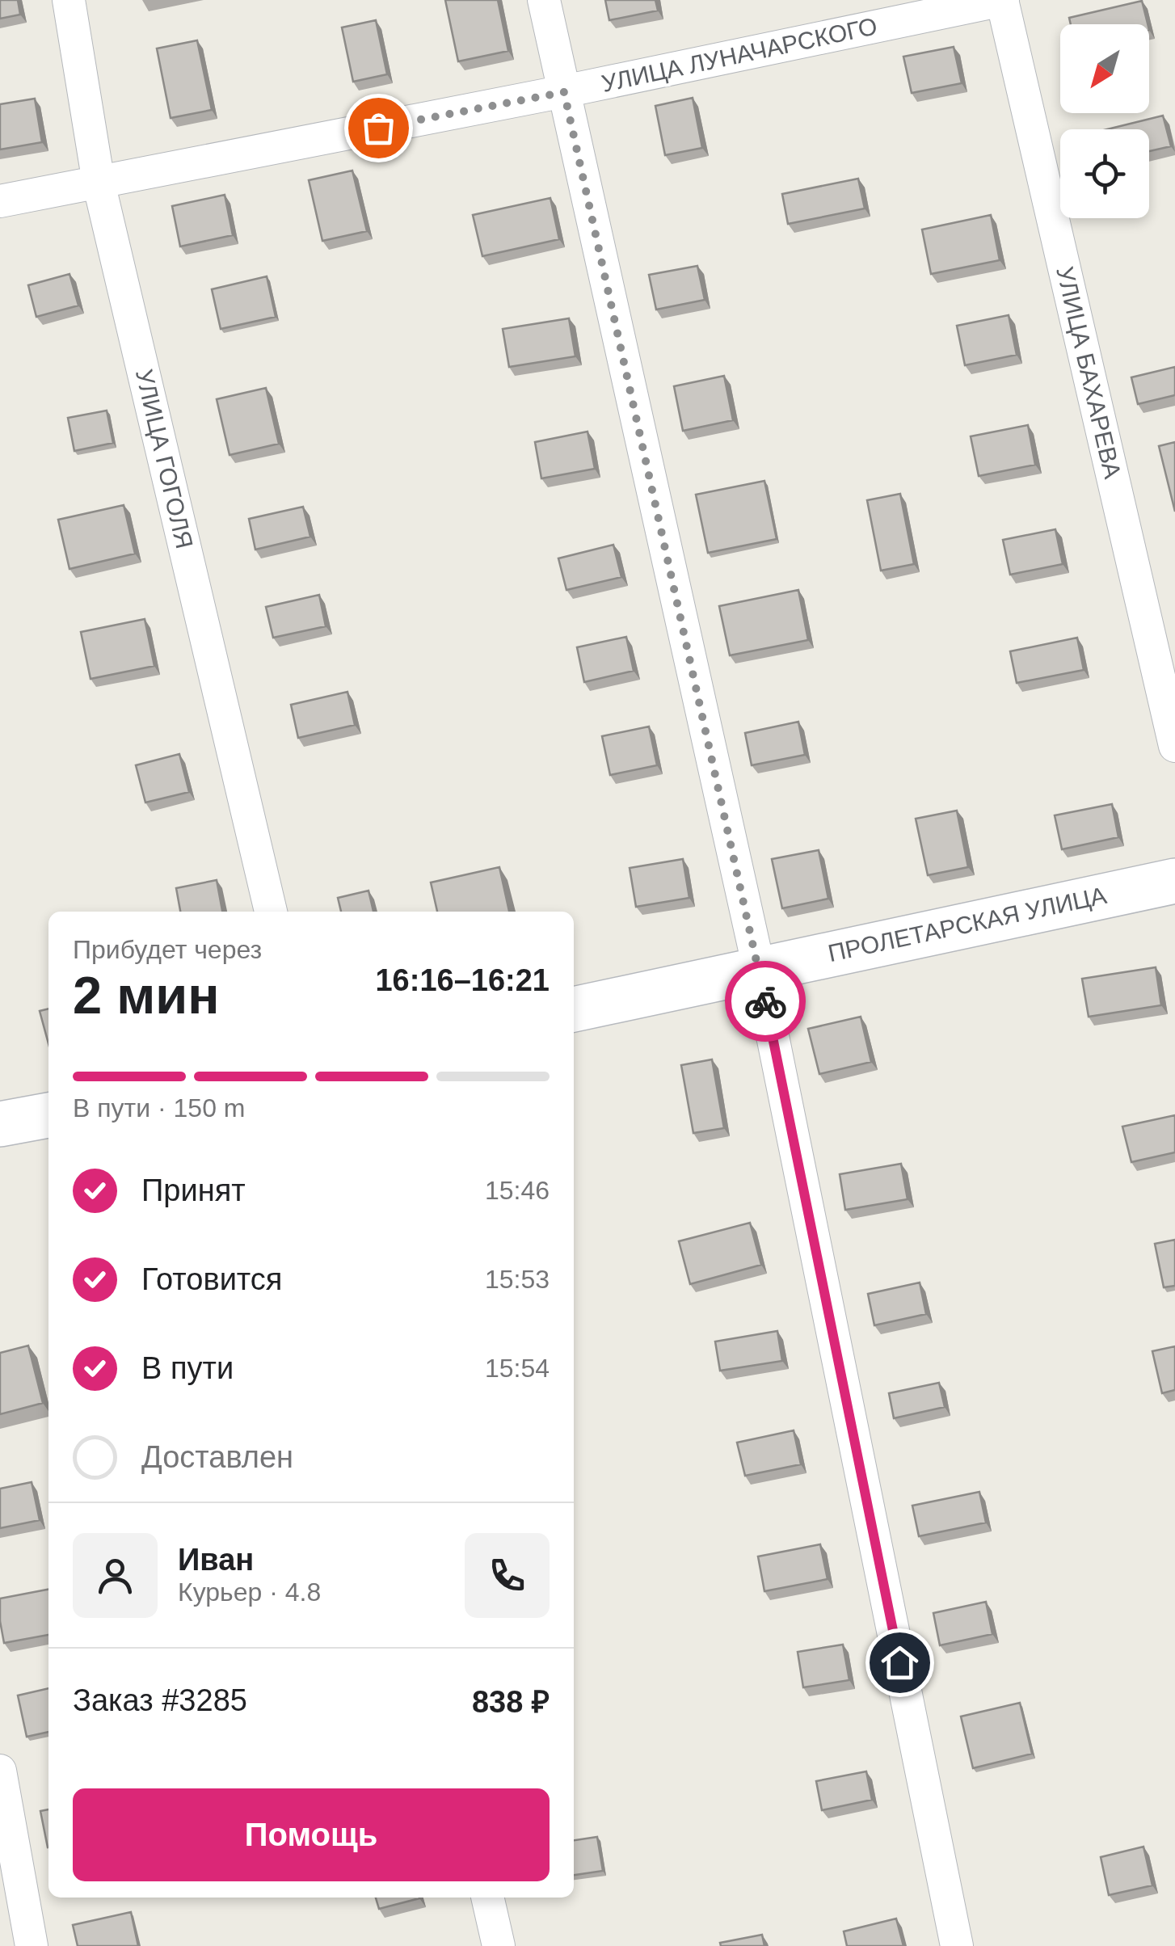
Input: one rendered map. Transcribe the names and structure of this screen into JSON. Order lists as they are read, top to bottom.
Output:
{
  "streets": {
    "main road": ["ПРОЛЕТАРСКАЯ УЛИЦА"],
    "street": ["УЛИЦА ЛУНАЧАРСКОГО", "УЛИЦА БАХАРЕВА", "УЛИЦА ГОГОЛЯ"]
  },
  "crossings": [
    ["УЛИЦА ЛУНАЧАРСКОГО", "УЛИЦА БАХАРЕВА"],
    ["УЛИЦА ЛУНАЧАРСКОГО", "УЛИЦА ГОГОЛЯ"]
  ],
  "north": "bottom left",
  "page": {
    "heading": ["2 мин", "Прибудет через", "16:16–16:21"],
    "panel": [
      "Иван",
      "Курьер · 4.8",
      "Заказ #3285",
      "838 ₽"
    ],
    "bar": "В пути · 150 m",
    "list": [
      ["Принят", "15:46"],
      ["Готовится", "15:53"],
      ["В пути", "15:54"],
      "Доставлен"
    ],
    "buttons": "Помощь"
  }
}
